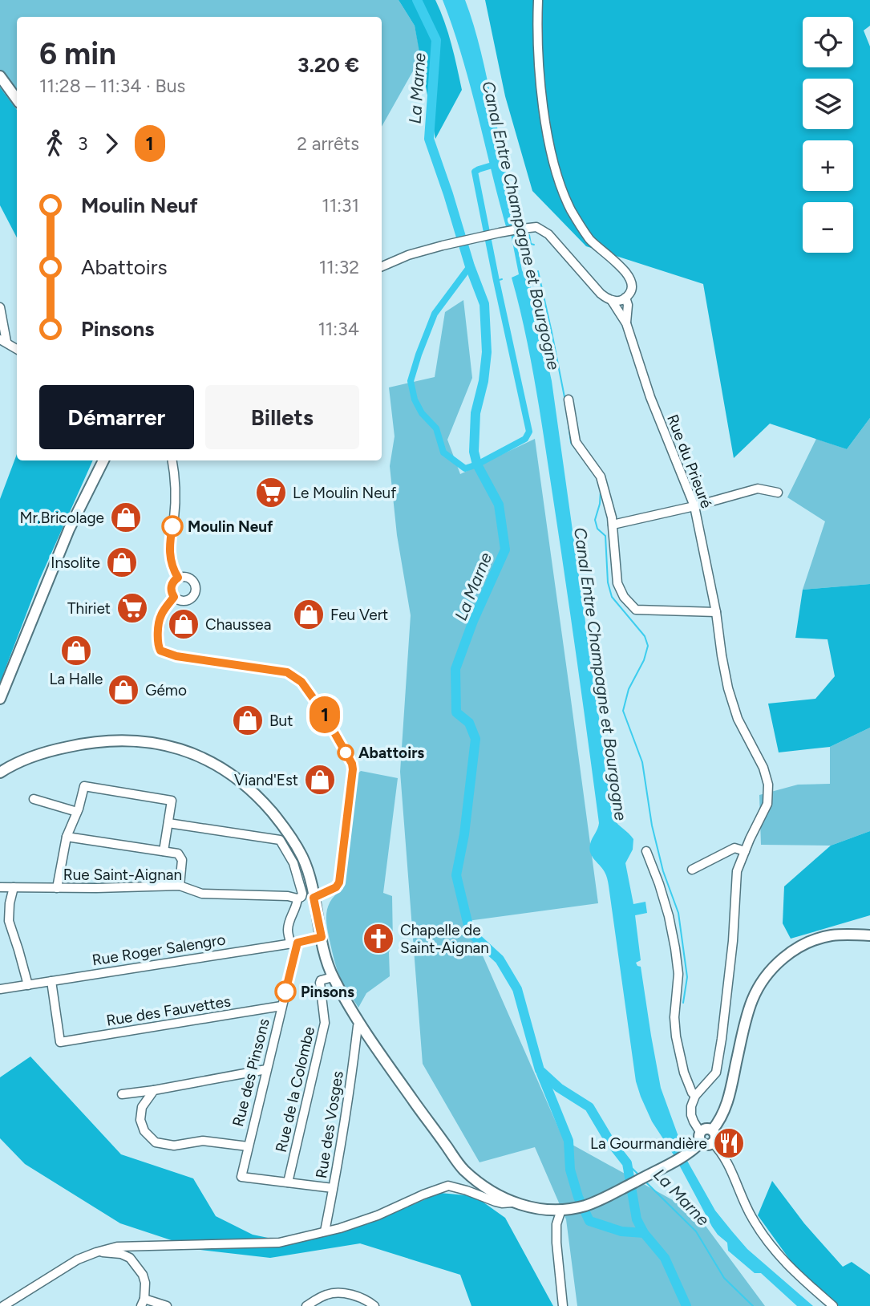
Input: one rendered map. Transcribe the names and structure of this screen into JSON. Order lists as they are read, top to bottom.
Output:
{
  "streets": {
    "street": [
      "Rue du Prieuré",
      "Rue Saint-Aignan",
      "Rue Roger Salengro",
      "Rue des Fauvettes",
      "Rue des Pinsons",
      "Rue de la Colombe",
      "Rue des Vosges"
    ]
  },
  "crossings": [
    ["Rue Roger Salengro", "Rue des Fauvettes"],
    ["Rue Roger Salengro", "Rue des Pinsons"],
    ["Rue des Fauvettes", "Rue des Pinsons"],
    ["Rue des Pinsons", "Rue de la Colombe"]
  ],
  "water": ["La Marne", "Canal Entre Champagne et Bourgogne"],
  "places": {
    "supermarket": ["Le Moulin Neuf", "Thiriet"],
    "shop": [
      "Mr.Bricolage",
      "Insolite",
      "Feu Vert",
      "Chaussea",
      "La Halle",
      "Gémo",
      "But",
      "Viand'Est"
    ],
    "other": ["Moulin Neuf", "Abattoirs", "Pinsons"],
    "church": ["Chapelle de Saint-Aignan"],
    "restaurant": ["La Gourmandière"]
  },
  "lines": ["bus line 1"],
  "page": {
    "on_map": "1",
    "map_buttons": ["+", "−"],
    "heading": ["6 min", "11:28 – 11:34 · Bus", "3.20 €"],
    "legs": ["3", "1", "2 arrêts"],
    "list": [
      {
        "name": "Moulin Neuf",
        "value": "11:31"
      },
      {
        "name": "Abattoirs",
        "value": "11:32"
      },
      {
        "name": "Pinsons",
        "value": "11:34"
      }
    ],
    "buttons": ["Démarrer", "Billets"]
  }
}
